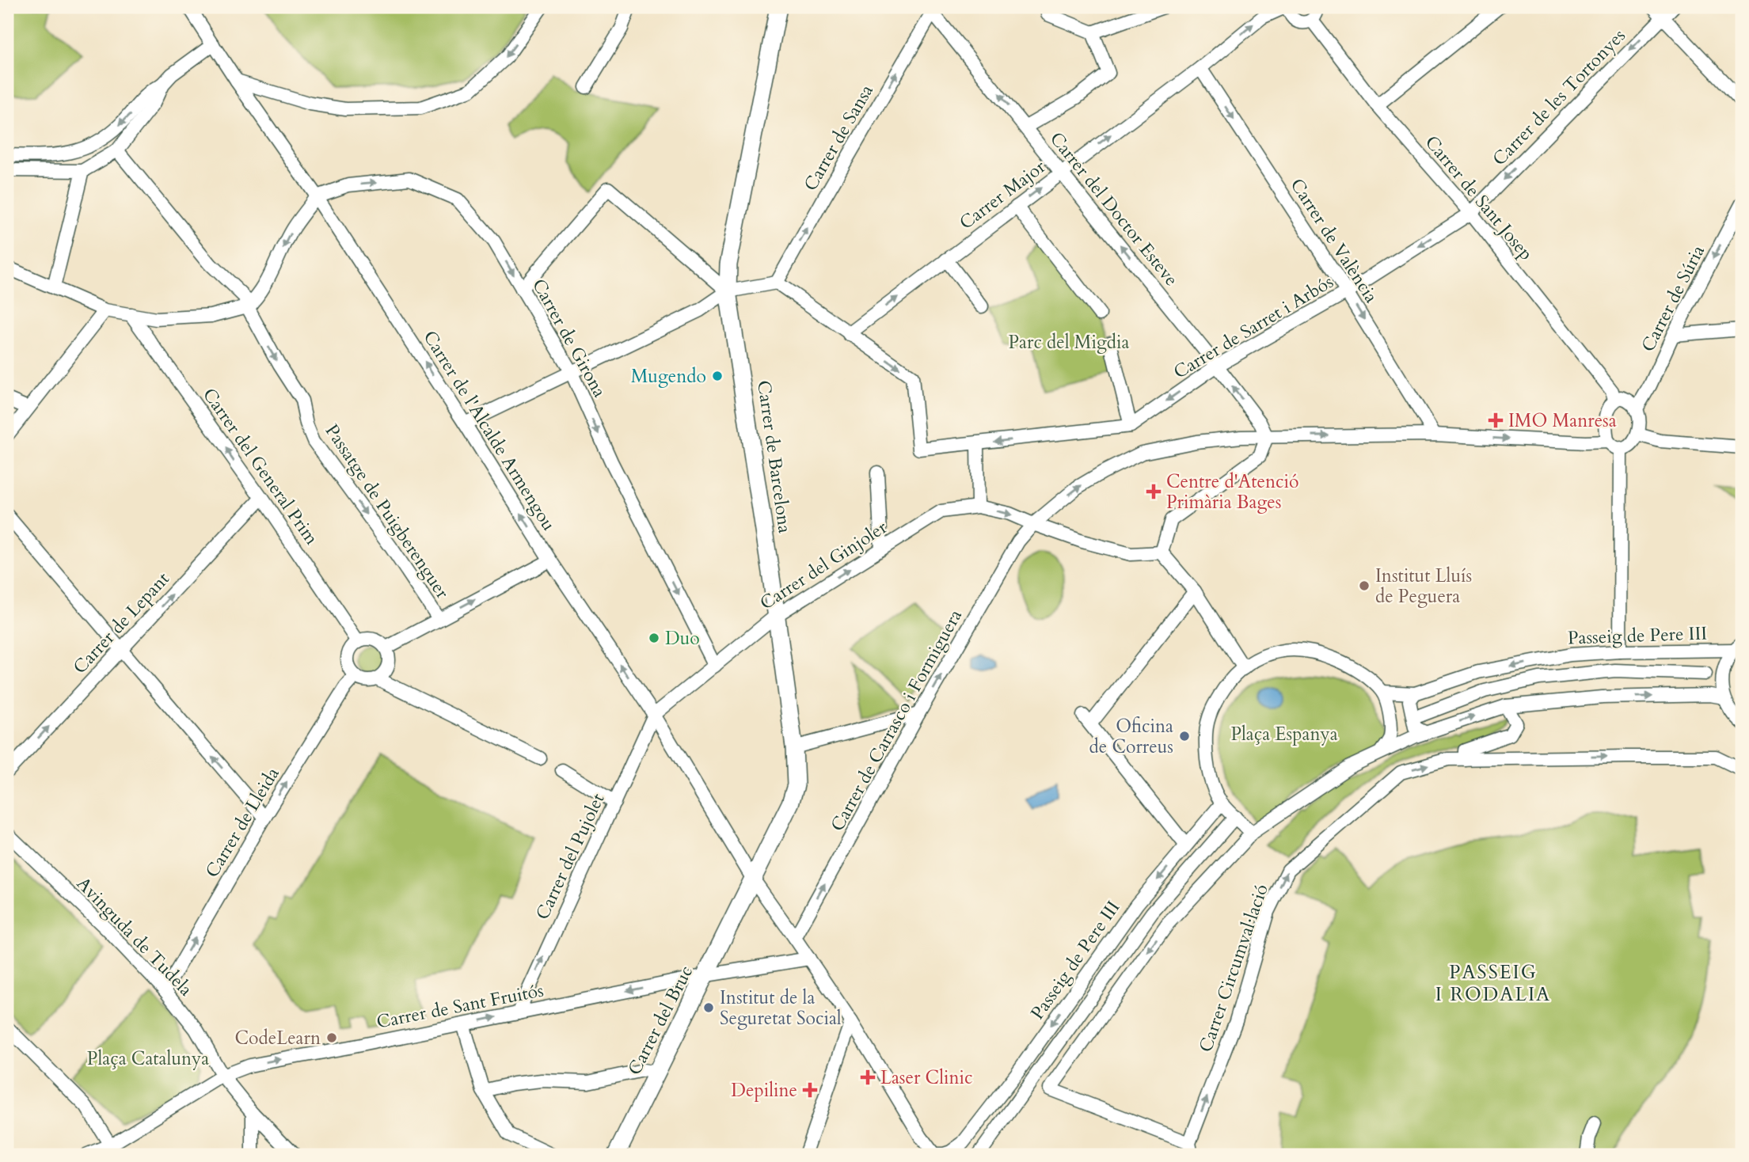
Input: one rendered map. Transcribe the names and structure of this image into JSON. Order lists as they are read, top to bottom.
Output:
{
  "streets": {
    "street": [
      "Carrer de les Tortonyes",
      "Carrer de Sansa",
      "Carrer Major",
      "Carrer de Sant Josep",
      "Carrer del Doctor Esteve",
      "Carrer de València",
      "Carrer de Súria",
      "Carrer de Sarret i Arbós",
      "Carrer de Girona",
      "Carrer de l'Alcalde Armengou",
      "Carrer de Barcelona",
      "Carrer del General Prim",
      "Passatge de Puigberenguer",
      "Carrer del Ginjoler",
      "Carrer de Lepant",
      "Passeig de Pere III",
      "Carrer de Carrasco i Formiguera",
      "Carrer de Lleida",
      "Carrer del Pujolet",
      "Avinguda de Tudela",
      "Carrer Circumval·lació",
      "Carrer de Sant Fruitós",
      "Carrer del Bruc"
    ]
  },
  "crossings": [
    ["Carrer de les Tortonyes", "Carrer de Sant Josep"],
    ["Carrer de les Tortonyes", "Carrer de Sarret i Arbós"],
    ["Carrer de Sansa", "Carrer del Doctor Esteve"],
    ["Carrer Major", "Carrer del Doctor Esteve"],
    ["Carrer Major", "Carrer de València"],
    ["Carrer Major", "Carrer de Sarret i Arbós"],
    ["Carrer de Sant Josep", "Carrer de Súria"],
    ["Carrer de Sant Josep", "Carrer de Sarret i Arbós"],
    ["Carrer de Sant Josep", "Carrer de Carrasco i Formiguera"],
    ["Carrer del Doctor Esteve", "Carrer de Sarret i Arbós"],
    ["Carrer del Doctor Esteve", "Carrer de Carrasco i Formiguera"],
    ["Carrer de València", "Carrer de Sarret i Arbós"],
    ["Carrer de València", "Carrer de Carrasco i Formiguera"],
    ["Carrer de Súria", "Carrer de Carrasco i Formiguera"],
    ["Carrer de Girona", "Carrer de l'Alcalde Armengou"],
    ["Carrer de Girona", "Carrer del Ginjoler"],
    ["Carrer de l'Alcalde Armengou", "Carrer de Barcelona"],
    ["Carrer de l'Alcalde Armengou", "Carrer del Ginjoler"],
    ["Carrer de l'Alcalde Armengou", "Passeig de Pere III"],
    ["Carrer de l'Alcalde Armengou", "Carrer de Carrasco i Formiguera"],
    ["Carrer de l'Alcalde Armengou", "Carrer del Pujolet"],
    ["Carrer de l'Alcalde Armengou", "Carrer de Sant Fruitós"],
    ["Carrer de Barcelona", "Carrer del Ginjoler"],
    ["Carrer de Barcelona", "Carrer del Bruc"],
    ["Carrer del General Prim", "Carrer de Lepant"],
    ["Carrer del General Prim", "Carrer de Lleida"],
    ["Carrer del Ginjoler", "Carrer de Carrasco i Formiguera"],
    ["Carrer del Ginjoler", "Carrer del Pujolet"],
    ["Carrer de Lleida", "Avinguda de Tudela"],
    ["Carrer del Pujolet", "Carrer de Sant Fruitós"],
    ["Avinguda de Tudela", "Carrer de Sant Fruitós"],
    ["Carrer de Sant Fruitós", "Carrer del Bruc"]
  ],
  "one_way": [
    "Carrer de les Tortonyes",
    "Carrer de Sansa",
    "Carrer Major",
    "Carrer de València",
    "Carrer de Súria",
    "Carrer de Girona",
    "Carrer de l'Alcalde Armengou",
    "Carrer del General Prim",
    "Passatge de Puigberenguer",
    "Carrer del Ginjoler",
    "Carrer de Lepant",
    "Carrer de Carrasco i Formiguera",
    "Carrer de Lleida",
    "Carrer del Pujolet"
  ],
  "districts": ["PASSEIG I RODALIA"],
  "parks": ["Parc del Migdia", "Plaça Espanya", "Plaça Catalunya"],
  "places": {
    "other": [
      "Mugendo",
      "Institut Lluís de Peguera",
      "Duo",
      "Oficina de Correus",
      "Institut de la Seguretat Social",
      "CodeLearn"
    ],
    "health": [
      "IMO Manresa",
      "Centre d'Atenció Primària Bages",
      "Laser Clinic",
      "Depiline"
    ]
  }
}
